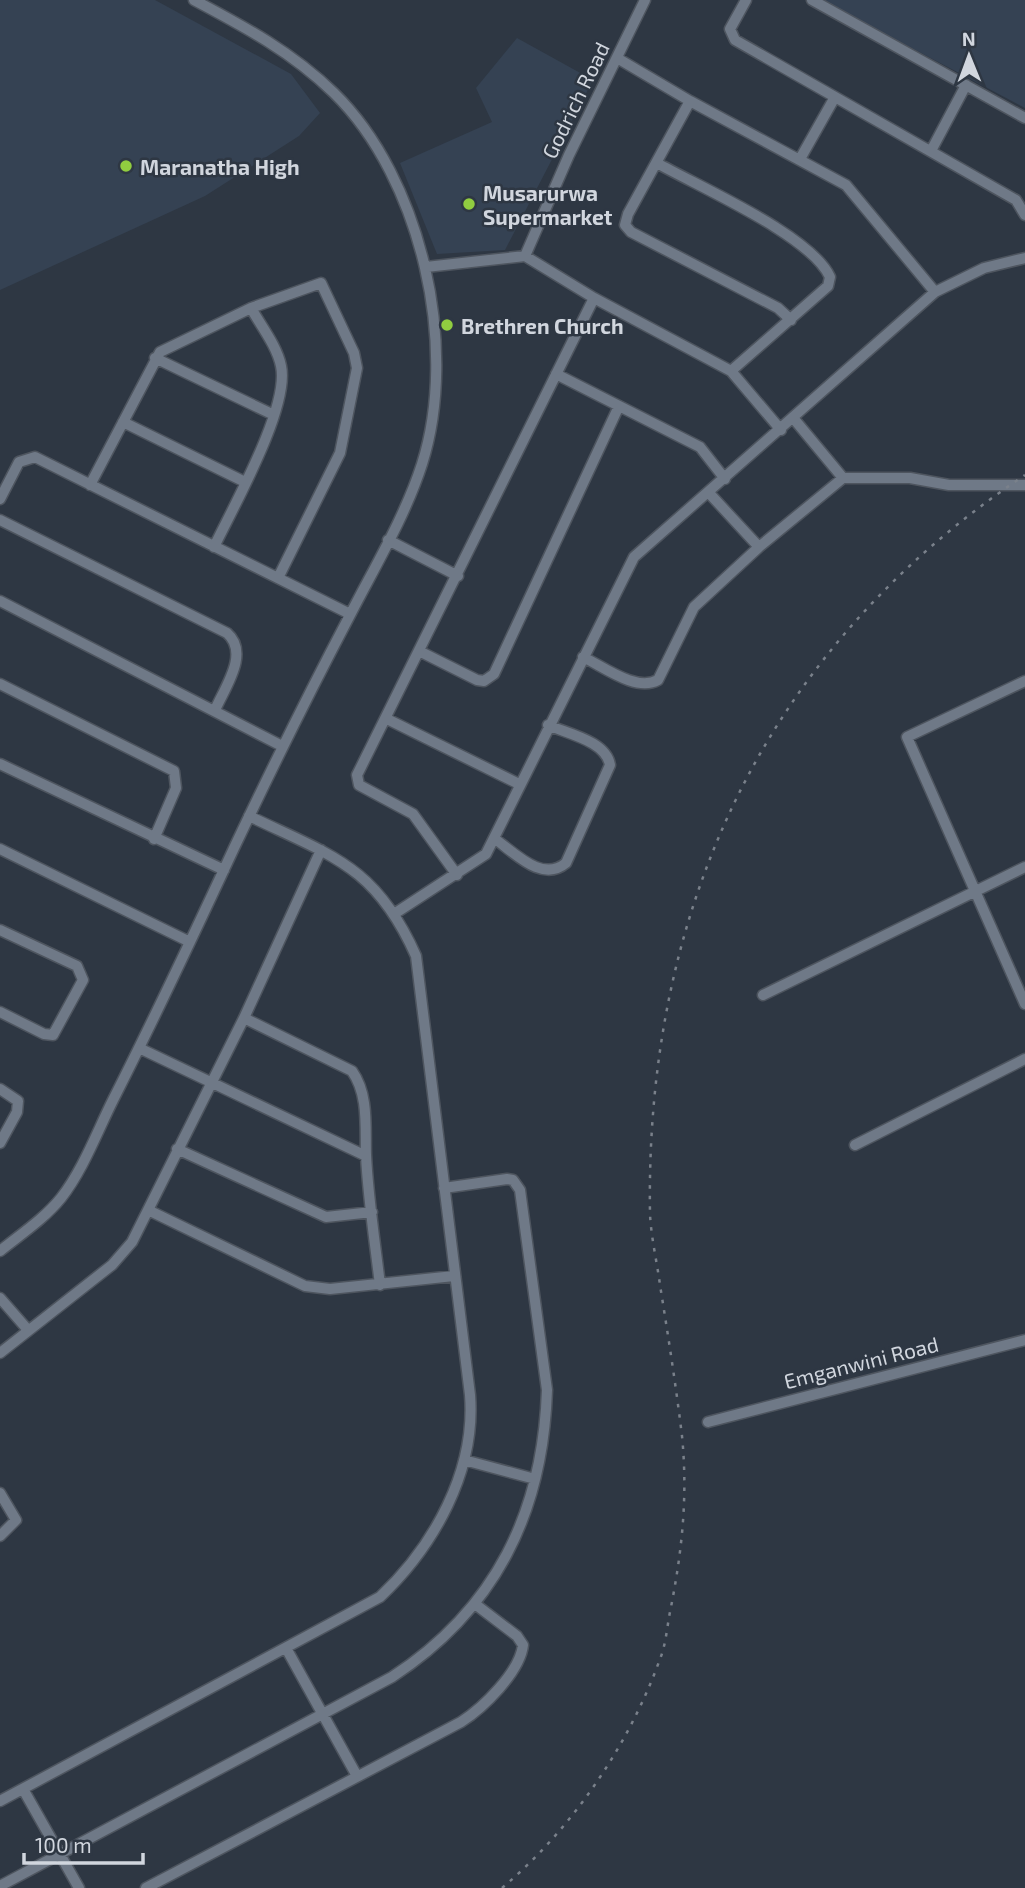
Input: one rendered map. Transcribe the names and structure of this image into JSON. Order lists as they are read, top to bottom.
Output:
{
  "streets": {
    "street": ["Godrich Road", "Emganwini Road"]
  },
  "places": ["Maranatha High", "Musarurwa Supermarket", "Brethren Church"],
  "scale_bar": "100 m",
  "north": "top"
}
